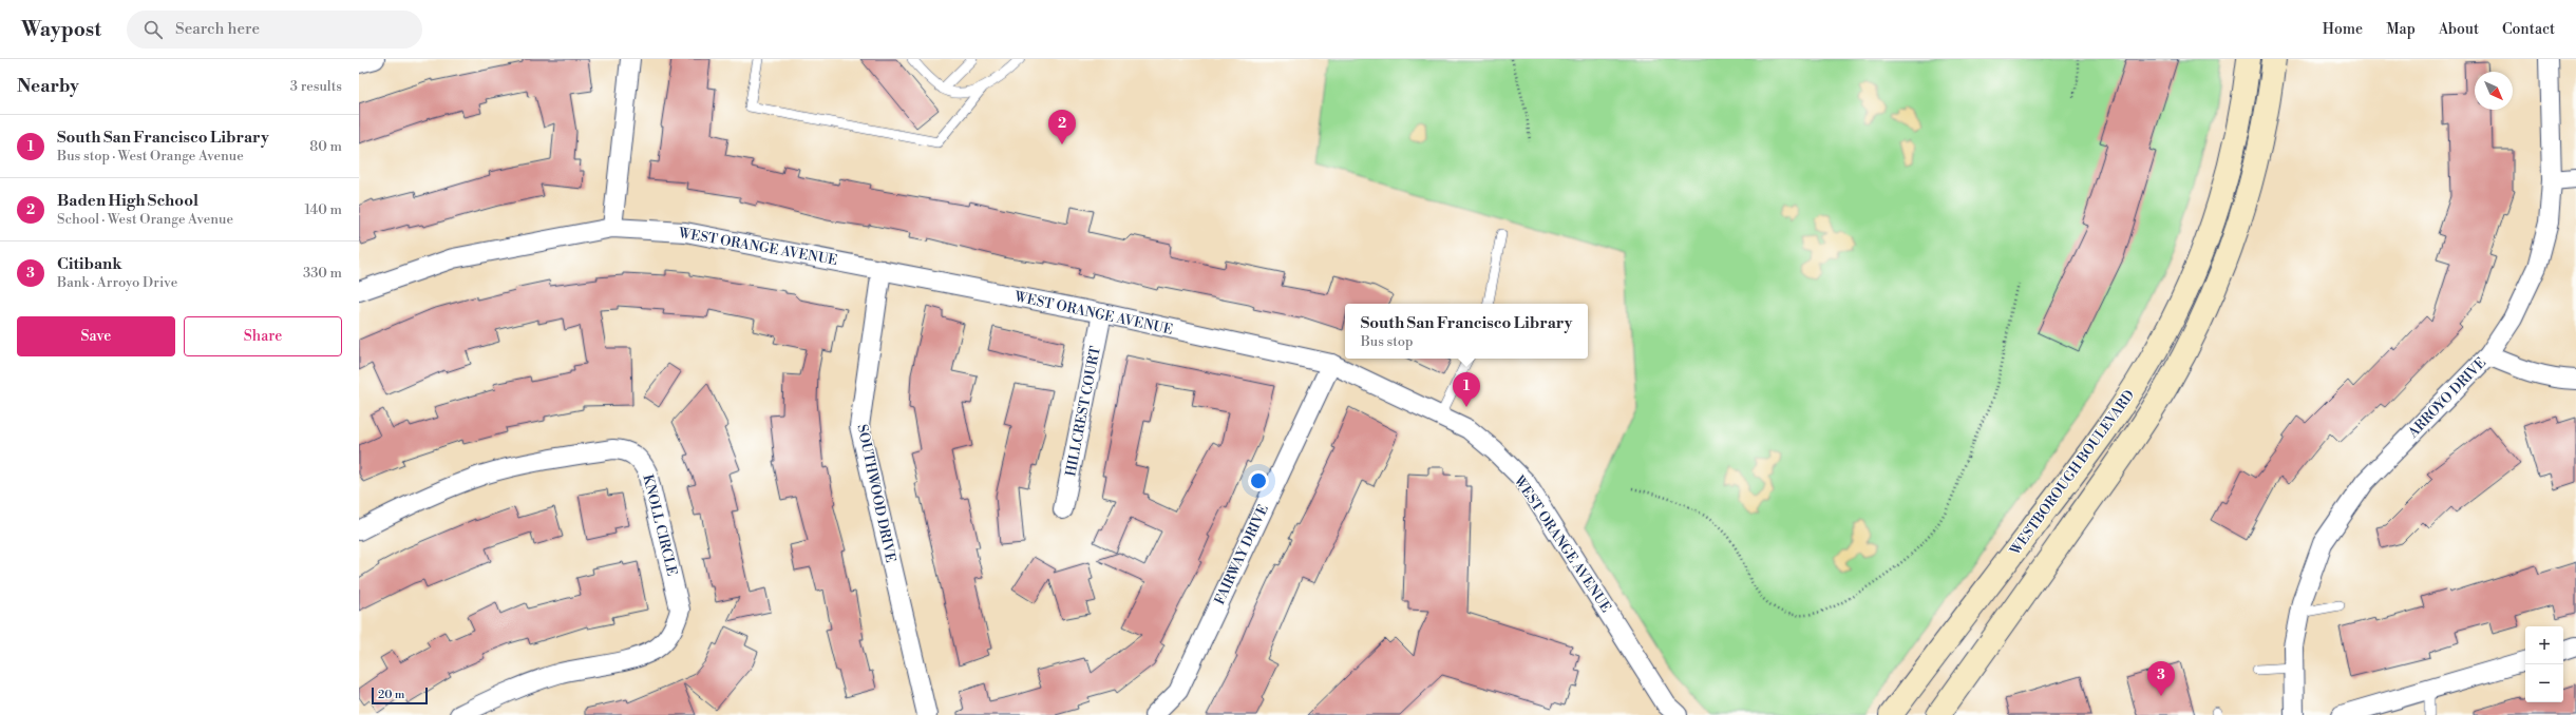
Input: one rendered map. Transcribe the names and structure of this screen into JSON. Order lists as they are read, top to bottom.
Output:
{
  "streets": {
    "main road": ["WESTBOROUGH BOULEVARD"],
    "street": [
      "WEST ORANGE AVENUE",
      "ARROYO DRIVE",
      "HILLCREST COURT",
      "SOUTHWOOD DRIVE",
      "KNOLL CIRCLE",
      "FAIRWAY DRIVE"
    ]
  },
  "crossings": [
    ["WEST ORANGE AVENUE", "HILLCREST COURT"],
    ["WEST ORANGE AVENUE", "SOUTHWOOD DRIVE"],
    ["WEST ORANGE AVENUE", "FAIRWAY DRIVE"]
  ],
  "scale_bar": "20 m",
  "north": "bottom right",
  "page": {
    "header": "Waypost",
    "search": "Search here",
    "nav": [
      "Home",
      "Map",
      "About",
      "Contact"
    ],
    "heading": ["Nearby", "3 results"],
    "pins": ["2", "1", "3"],
    "list": [
      {
        "mark": "1",
        "name": "South San Francisco Library",
        "note": "Bus stop · West Orange Avenue",
        "value": "80 m"
      },
      {
        "mark": "2",
        "name": "Baden High School",
        "note": "School · West Orange Avenue",
        "value": "140 m"
      },
      {
        "mark": "3",
        "name": "Citibank",
        "note": "Bank · Arroyo Drive",
        "value": "330 m"
      }
    ],
    "buttons": ["Save", "Share"],
    "popup": ["South San Francisco Library", "Bus stop"],
    "map_buttons": ["+", "−"],
    "scale": "20 m"
  }
}
